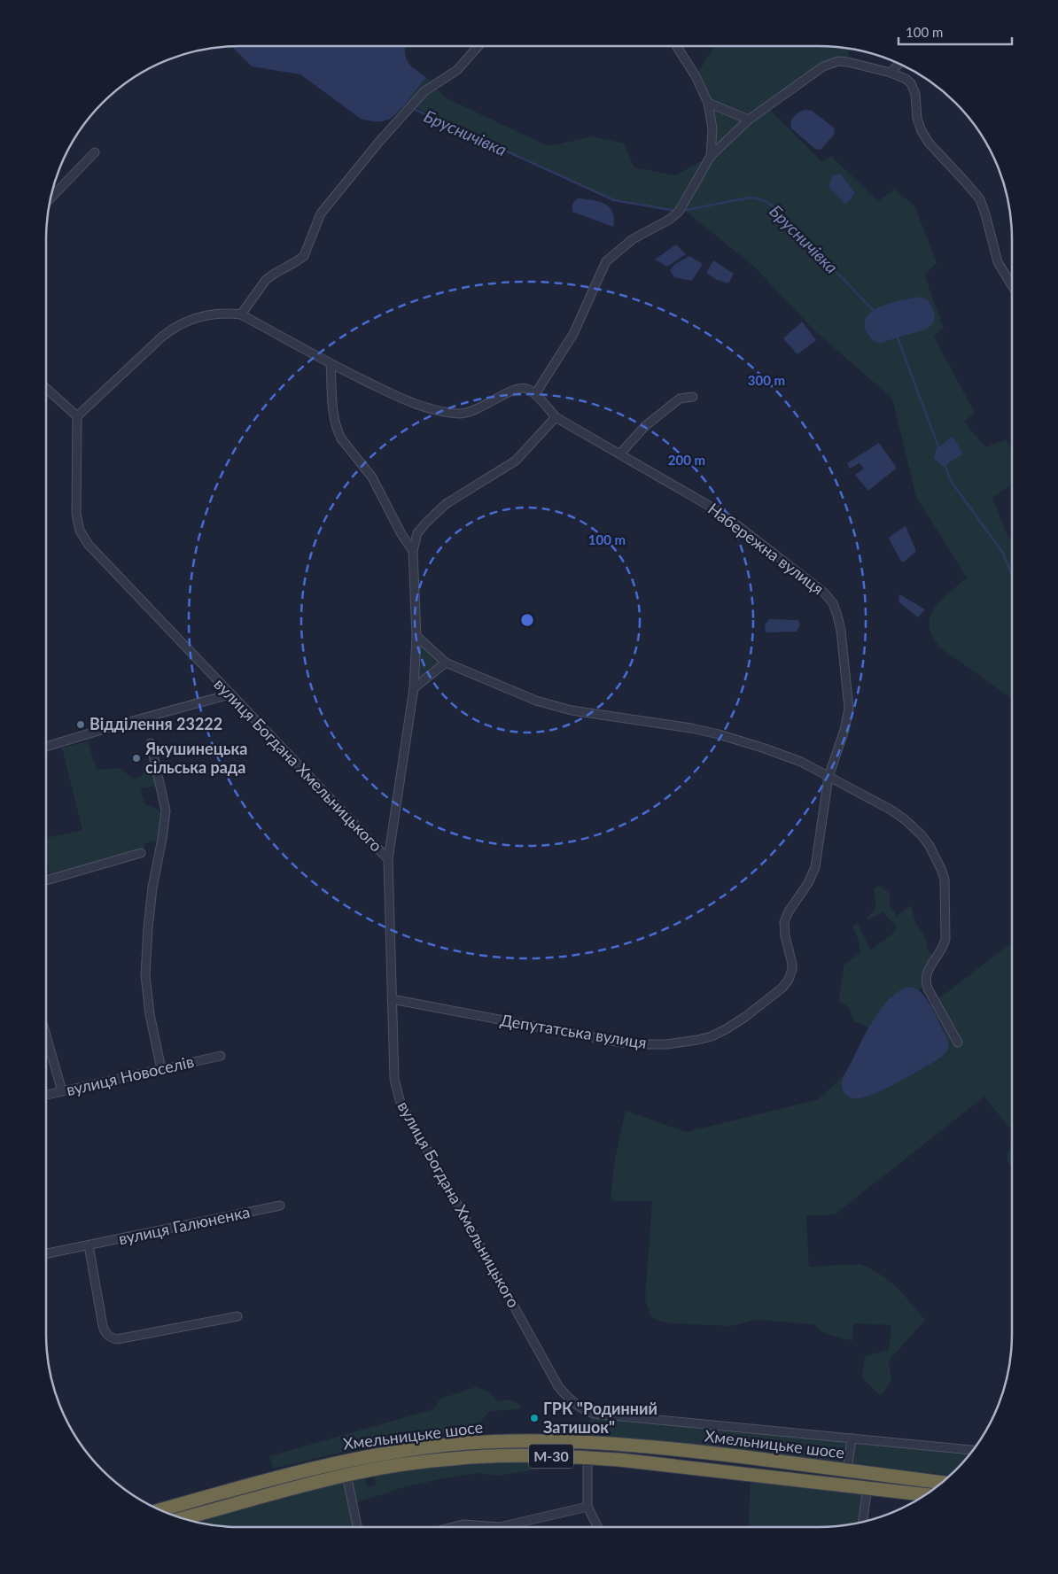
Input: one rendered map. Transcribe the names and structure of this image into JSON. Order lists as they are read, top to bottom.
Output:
{
  "streets": {
    "highway": ["Хмельницьке шосе", "М-30"],
    "street": [
      "Набережна вулиця",
      "вулиця Богдана Хмельницького",
      "Депутатська вулиця",
      "вулиця Новоселів",
      "вулиця Галюненка"
    ]
  },
  "crossings": [
    ["Набережна вулиця", "Депутатська вулиця"],
    ["вулиця Богдана Хмельницького", "Депутатська вулиця"]
  ],
  "water": ["Брусничівка"],
  "places": ["Відділення 23222", "Якушинецька сільська рада", "ГРК \"Родинний Затишок\""],
  "scale_bar": "100 m",
  "rings": ["300 m", "200 m", "100 m"]
}
